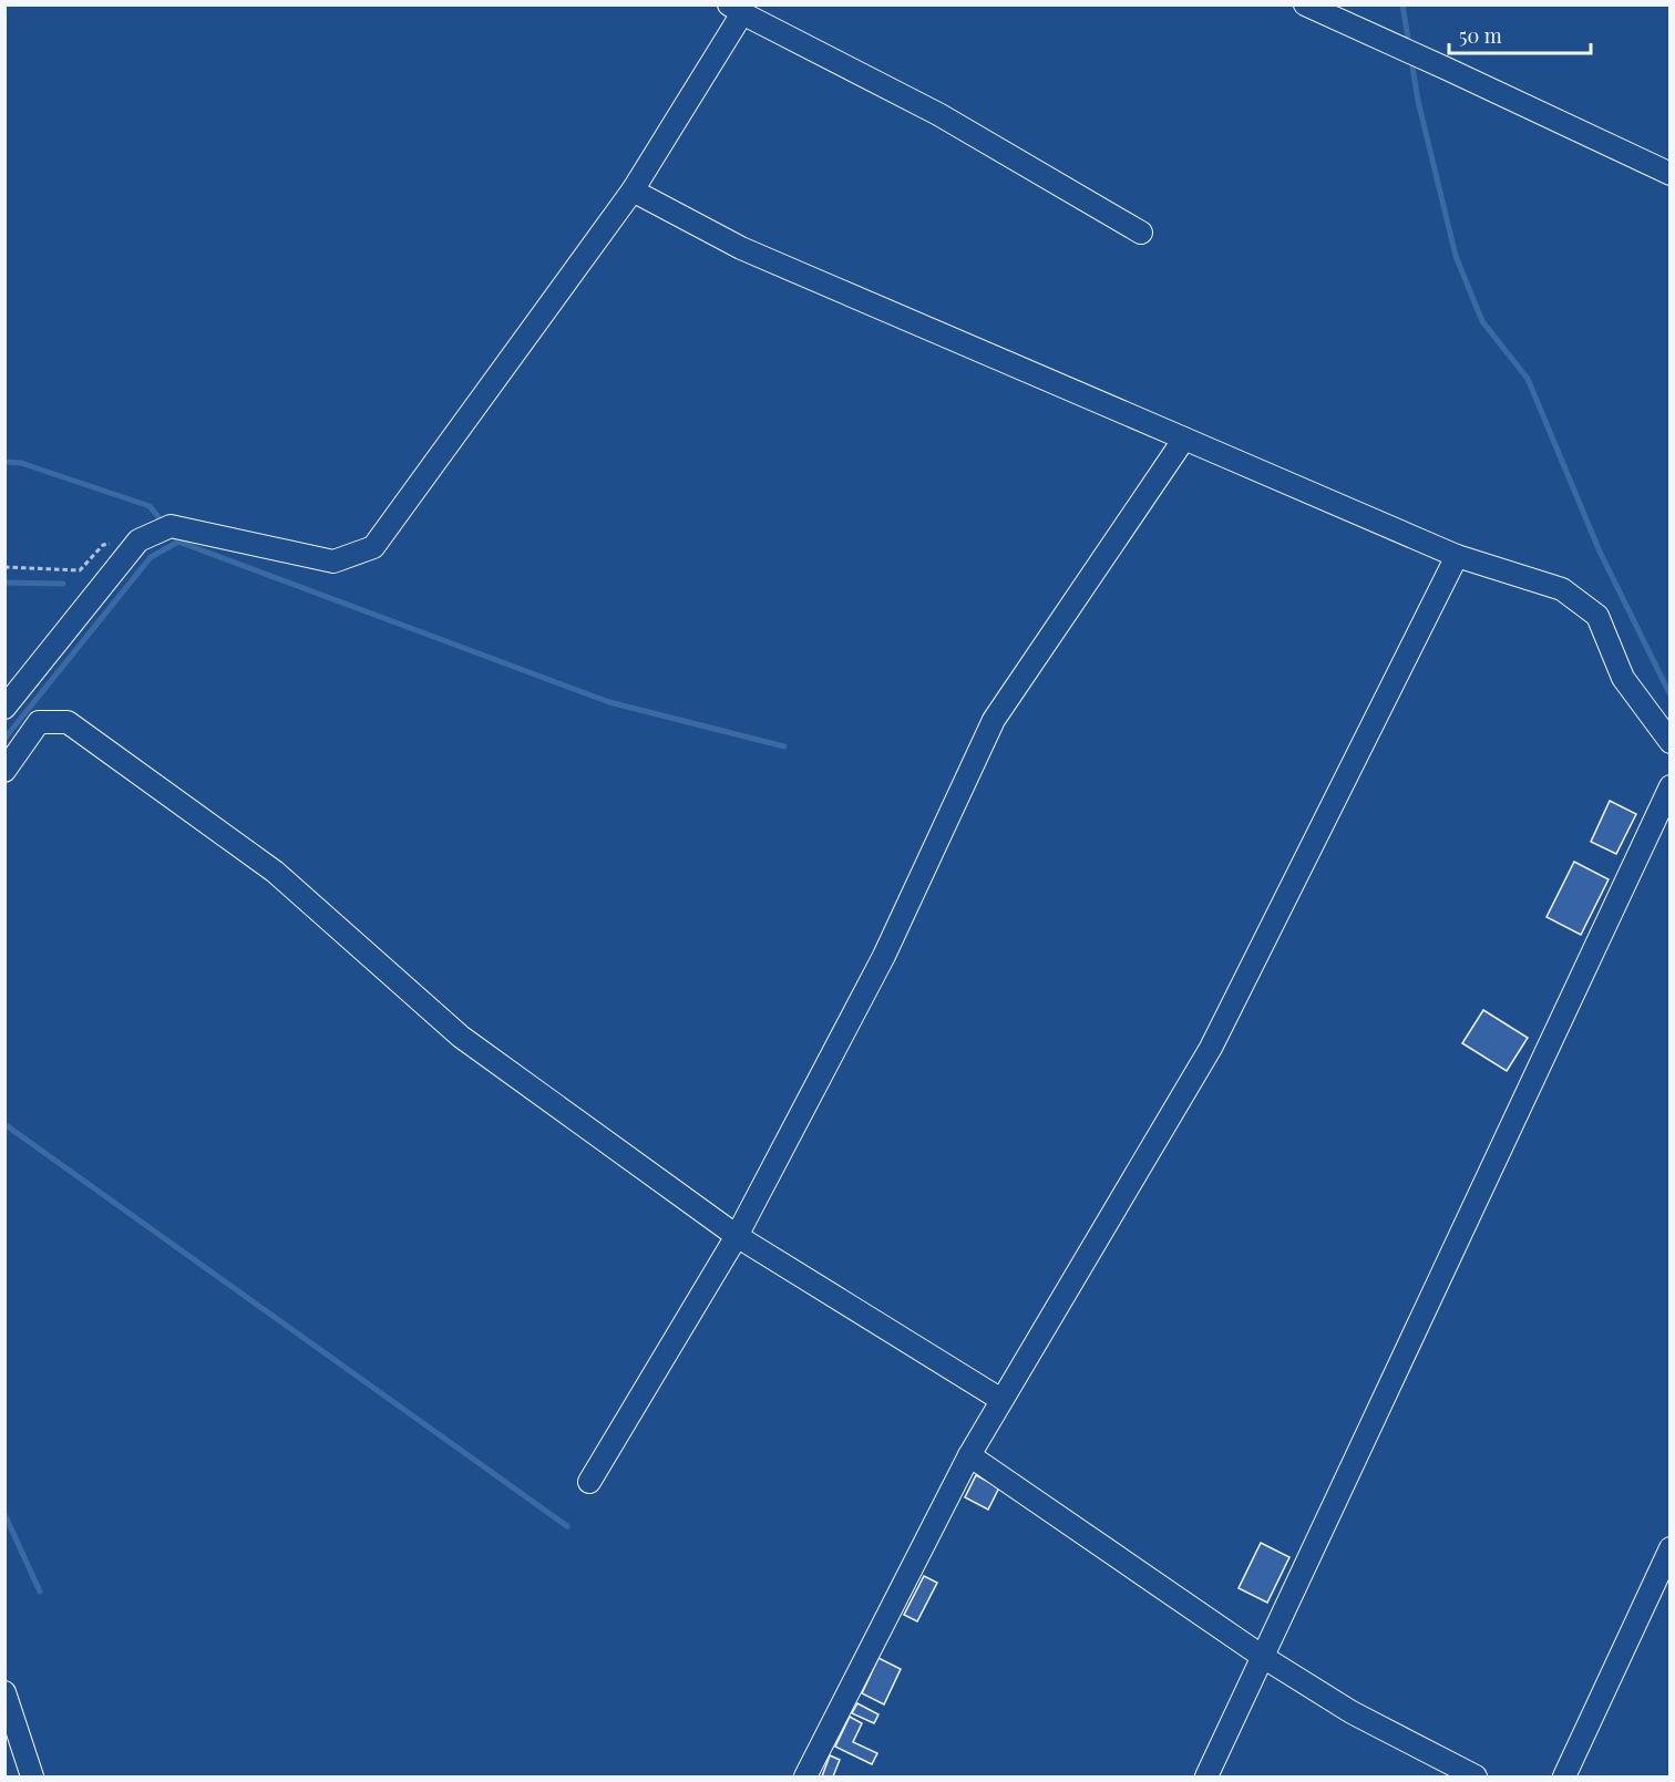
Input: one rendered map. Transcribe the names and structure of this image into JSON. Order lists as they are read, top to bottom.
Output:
{
  "scale_bar": "50 m"
}
